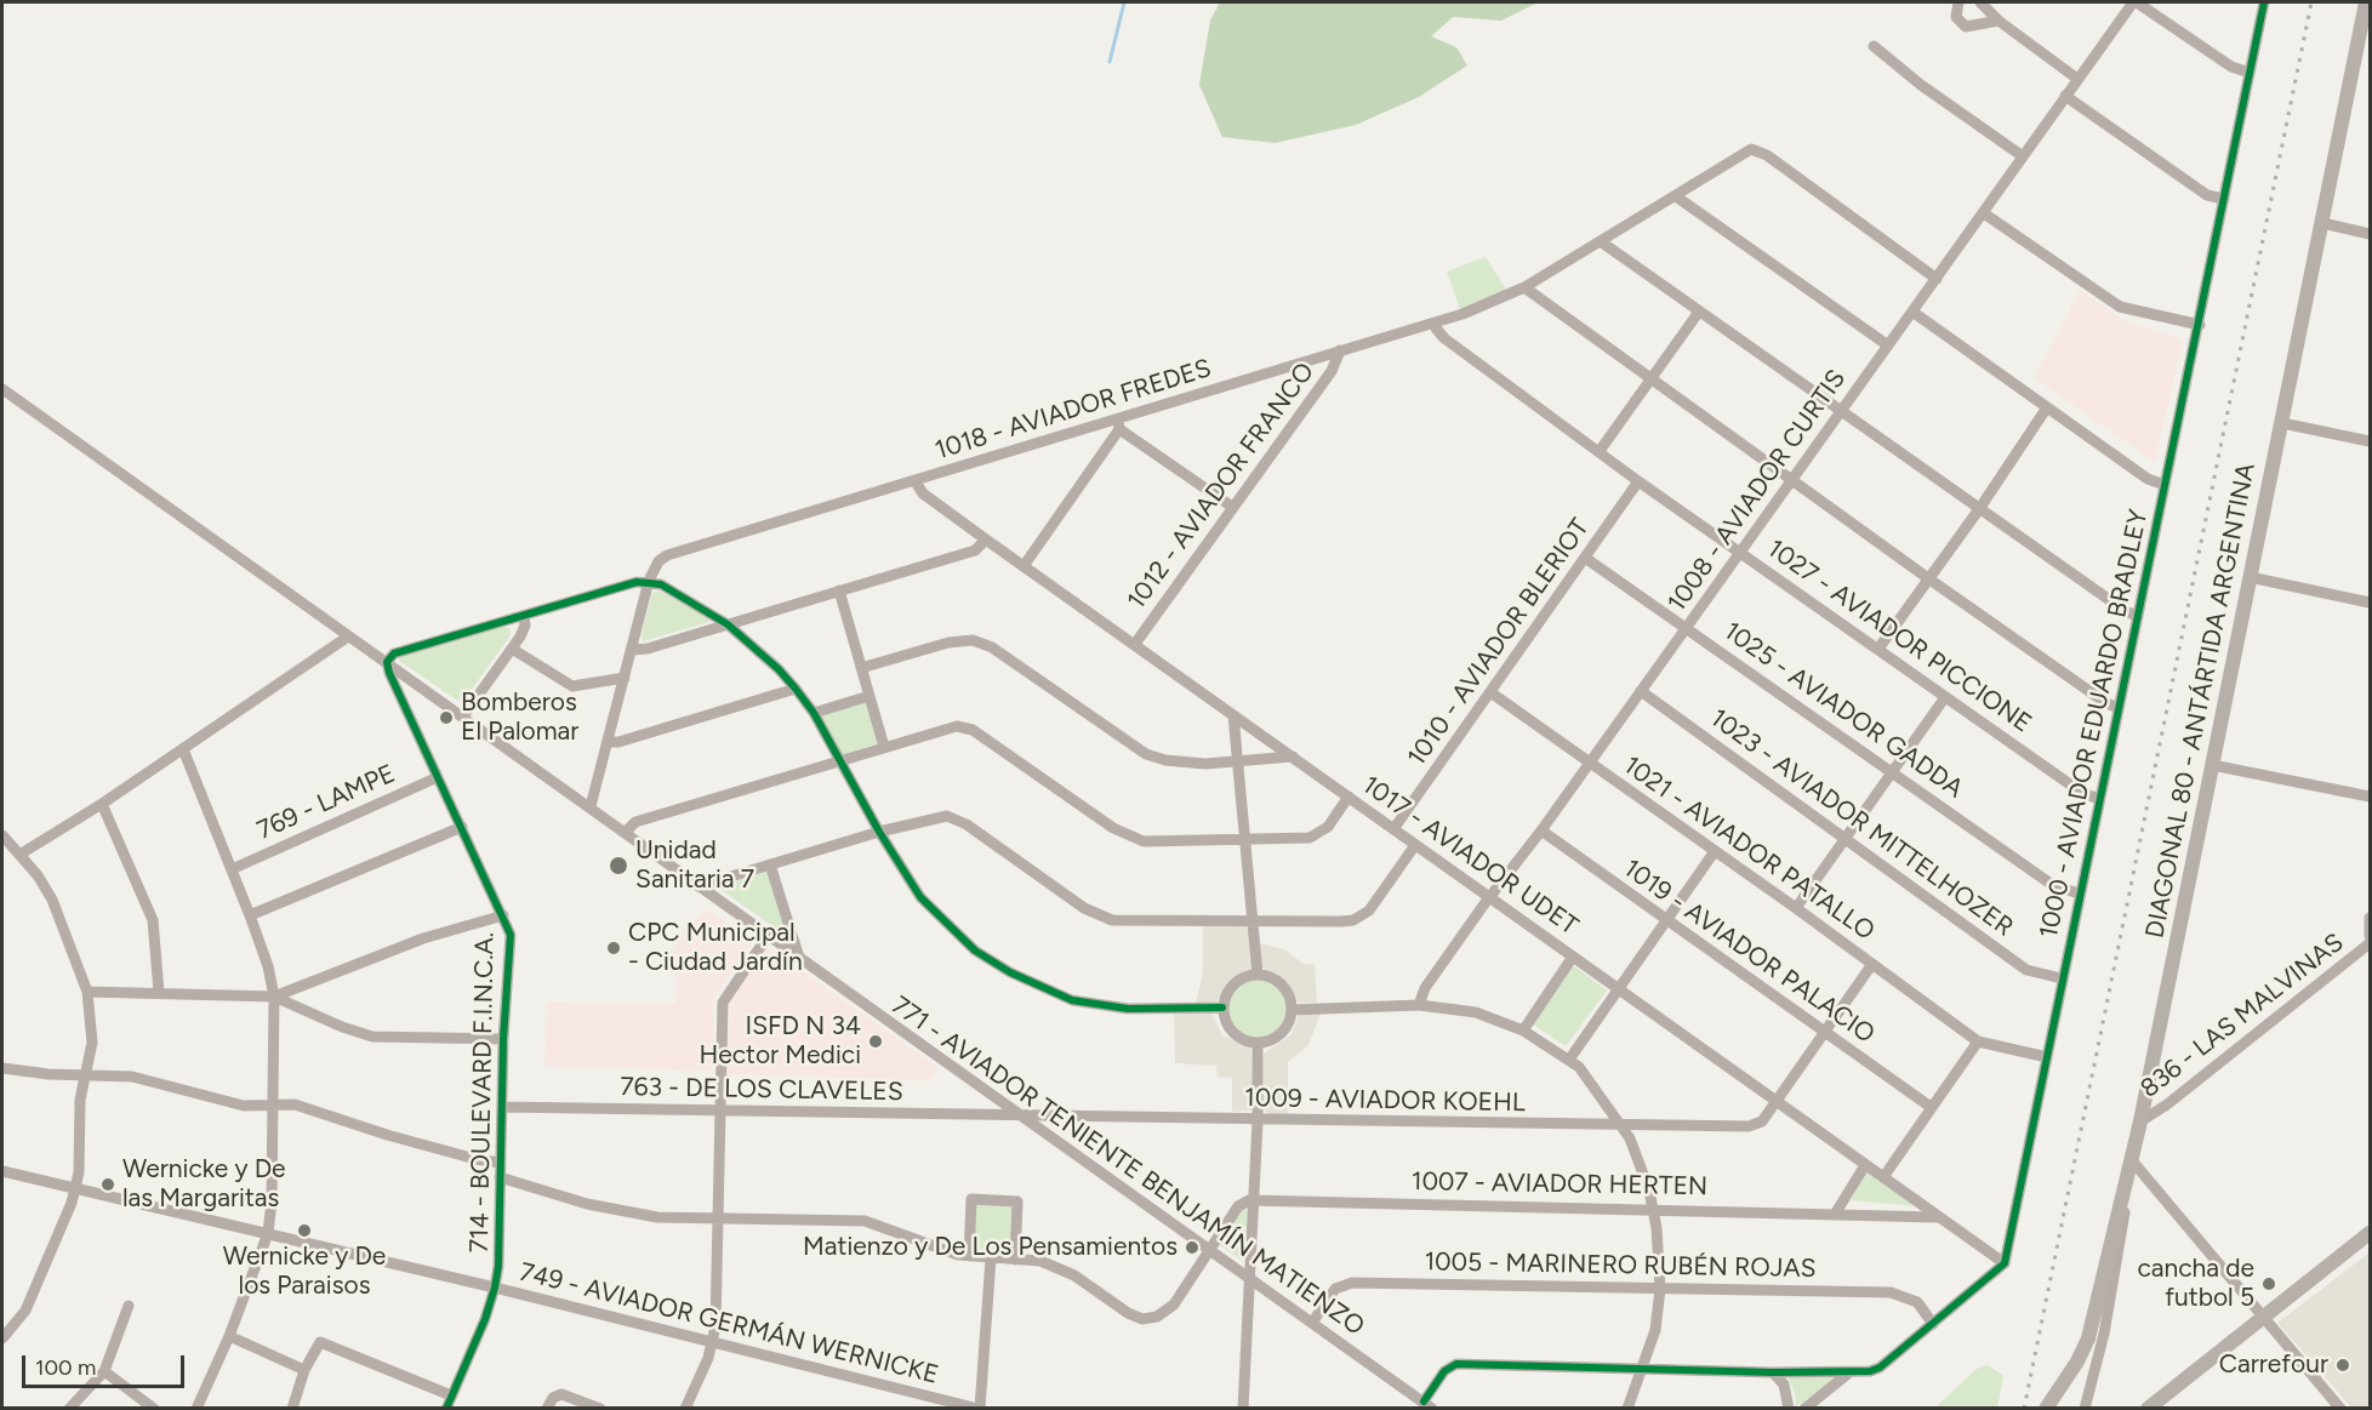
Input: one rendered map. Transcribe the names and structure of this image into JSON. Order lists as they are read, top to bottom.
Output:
{
  "streets": {
    "main road": ["DIAGONAL 80 - ANTÁRTIDA ARGENTINA"],
    "street": [
      "1018 - AVIADOR FREDES",
      "1012 - AVIADOR FRANCO",
      "1008 - AVIADOR CURTIS",
      "1027 - AVIADOR PICCIONE",
      "1010 - AVIADOR BLERIOT",
      "1025 - AVIADOR GADDA",
      "1000 - AVIADOR EDUARDO BRADLEY",
      "769 - LAMPE",
      "1023 - AVIADOR MITTELHOZER",
      "1021 - AVIADOR PATALLO",
      "1017 - AVIADOR UDET",
      "1019 - AVIADOR PALACIO",
      "836 - LAS MALVINAS",
      "763 - DE LOS CLAVELES",
      "714 - BOULEVARD F.I.N.C.A.",
      "1009 - AVIADOR KOEHL",
      "771 - AVIADOR TENIENTE BENJAMÍN MATIENZO",
      "1007 - AVIADOR HERTEN",
      "1005 - MARINERO RUBÉN ROJAS",
      "749 - AVIADOR GERMÁN WERNICKE"
    ]
  },
  "crossings": [
    ["1018 - AVIADOR FREDES", "1012 - AVIADOR FRANCO"],
    ["1018 - AVIADOR FREDES", "1008 - AVIADOR CURTIS"],
    ["1018 - AVIADOR FREDES", "1027 - AVIADOR PICCIONE"],
    ["1018 - AVIADOR FREDES", "1017 - AVIADOR UDET"],
    ["1012 - AVIADOR FRANCO", "1017 - AVIADOR UDET"],
    ["1008 - AVIADOR CURTIS", "1027 - AVIADOR PICCIONE"],
    ["1008 - AVIADOR CURTIS", "1025 - AVIADOR GADDA"],
    ["1008 - AVIADOR CURTIS", "1023 - AVIADOR MITTELHOZER"],
    ["1008 - AVIADOR CURTIS", "1021 - AVIADOR PATALLO"],
    ["1008 - AVIADOR CURTIS", "1017 - AVIADOR UDET"],
    ["1008 - AVIADOR CURTIS", "1019 - AVIADOR PALACIO"],
    ["1027 - AVIADOR PICCIONE", "1010 - AVIADOR BLERIOT"],
    ["1027 - AVIADOR PICCIONE", "1000 - AVIADOR EDUARDO BRADLEY"],
    ["1010 - AVIADOR BLERIOT", "1025 - AVIADOR GADDA"],
    ["1010 - AVIADOR BLERIOT", "1021 - AVIADOR PATALLO"],
    ["1010 - AVIADOR BLERIOT", "1017 - AVIADOR UDET"],
    ["DIAGONAL 80 - ANTÁRTIDA ARGENTINA", "836 - LAS MALVINAS"],
    ["1025 - AVIADOR GADDA", "1000 - AVIADOR EDUARDO BRADLEY"],
    ["1000 - AVIADOR EDUARDO BRADLEY", "1023 - AVIADOR MITTELHOZER"],
    ["1000 - AVIADOR EDUARDO BRADLEY", "1017 - AVIADOR UDET"],
    ["769 - LAMPE", "714 - BOULEVARD F.I.N.C.A."],
    ["1017 - AVIADOR UDET", "1009 - AVIADOR KOEHL"],
    ["1017 - AVIADOR UDET", "1007 - AVIADOR HERTEN"],
    ["763 - DE LOS CLAVELES", "714 - BOULEVARD F.I.N.C.A."],
    ["763 - DE LOS CLAVELES", "1009 - AVIADOR KOEHL"],
    ["763 - DE LOS CLAVELES", "771 - AVIADOR TENIENTE BENJAMÍN MATIENZO"],
    ["714 - BOULEVARD F.I.N.C.A.", "771 - AVIADOR TENIENTE BENJAMÍN MATIENZO"],
    ["714 - BOULEVARD F.I.N.C.A.", "749 - AVIADOR GERMÁN WERNICKE"],
    ["1009 - AVIADOR KOEHL", "771 - AVIADOR TENIENTE BENJAMÍN MATIENZO"],
    ["771 - AVIADOR TENIENTE BENJAMÍN MATIENZO", "1005 - MARINERO RUBÉN ROJAS"]
  ],
  "places": [
    "Bomberos El Palomar",
    "Unidad Sanitaria 7",
    "CPC Municipal - Ciudad Jardín",
    "ISFD N 34 Hector Medici",
    "Wernicke y De las Margaritas",
    "Wernicke y De los Paraisos",
    "Matienzo y De Los Pensamientos",
    "cancha de futbol 5",
    "Carrefour"
  ],
  "scale_bar": "100 m"
}
